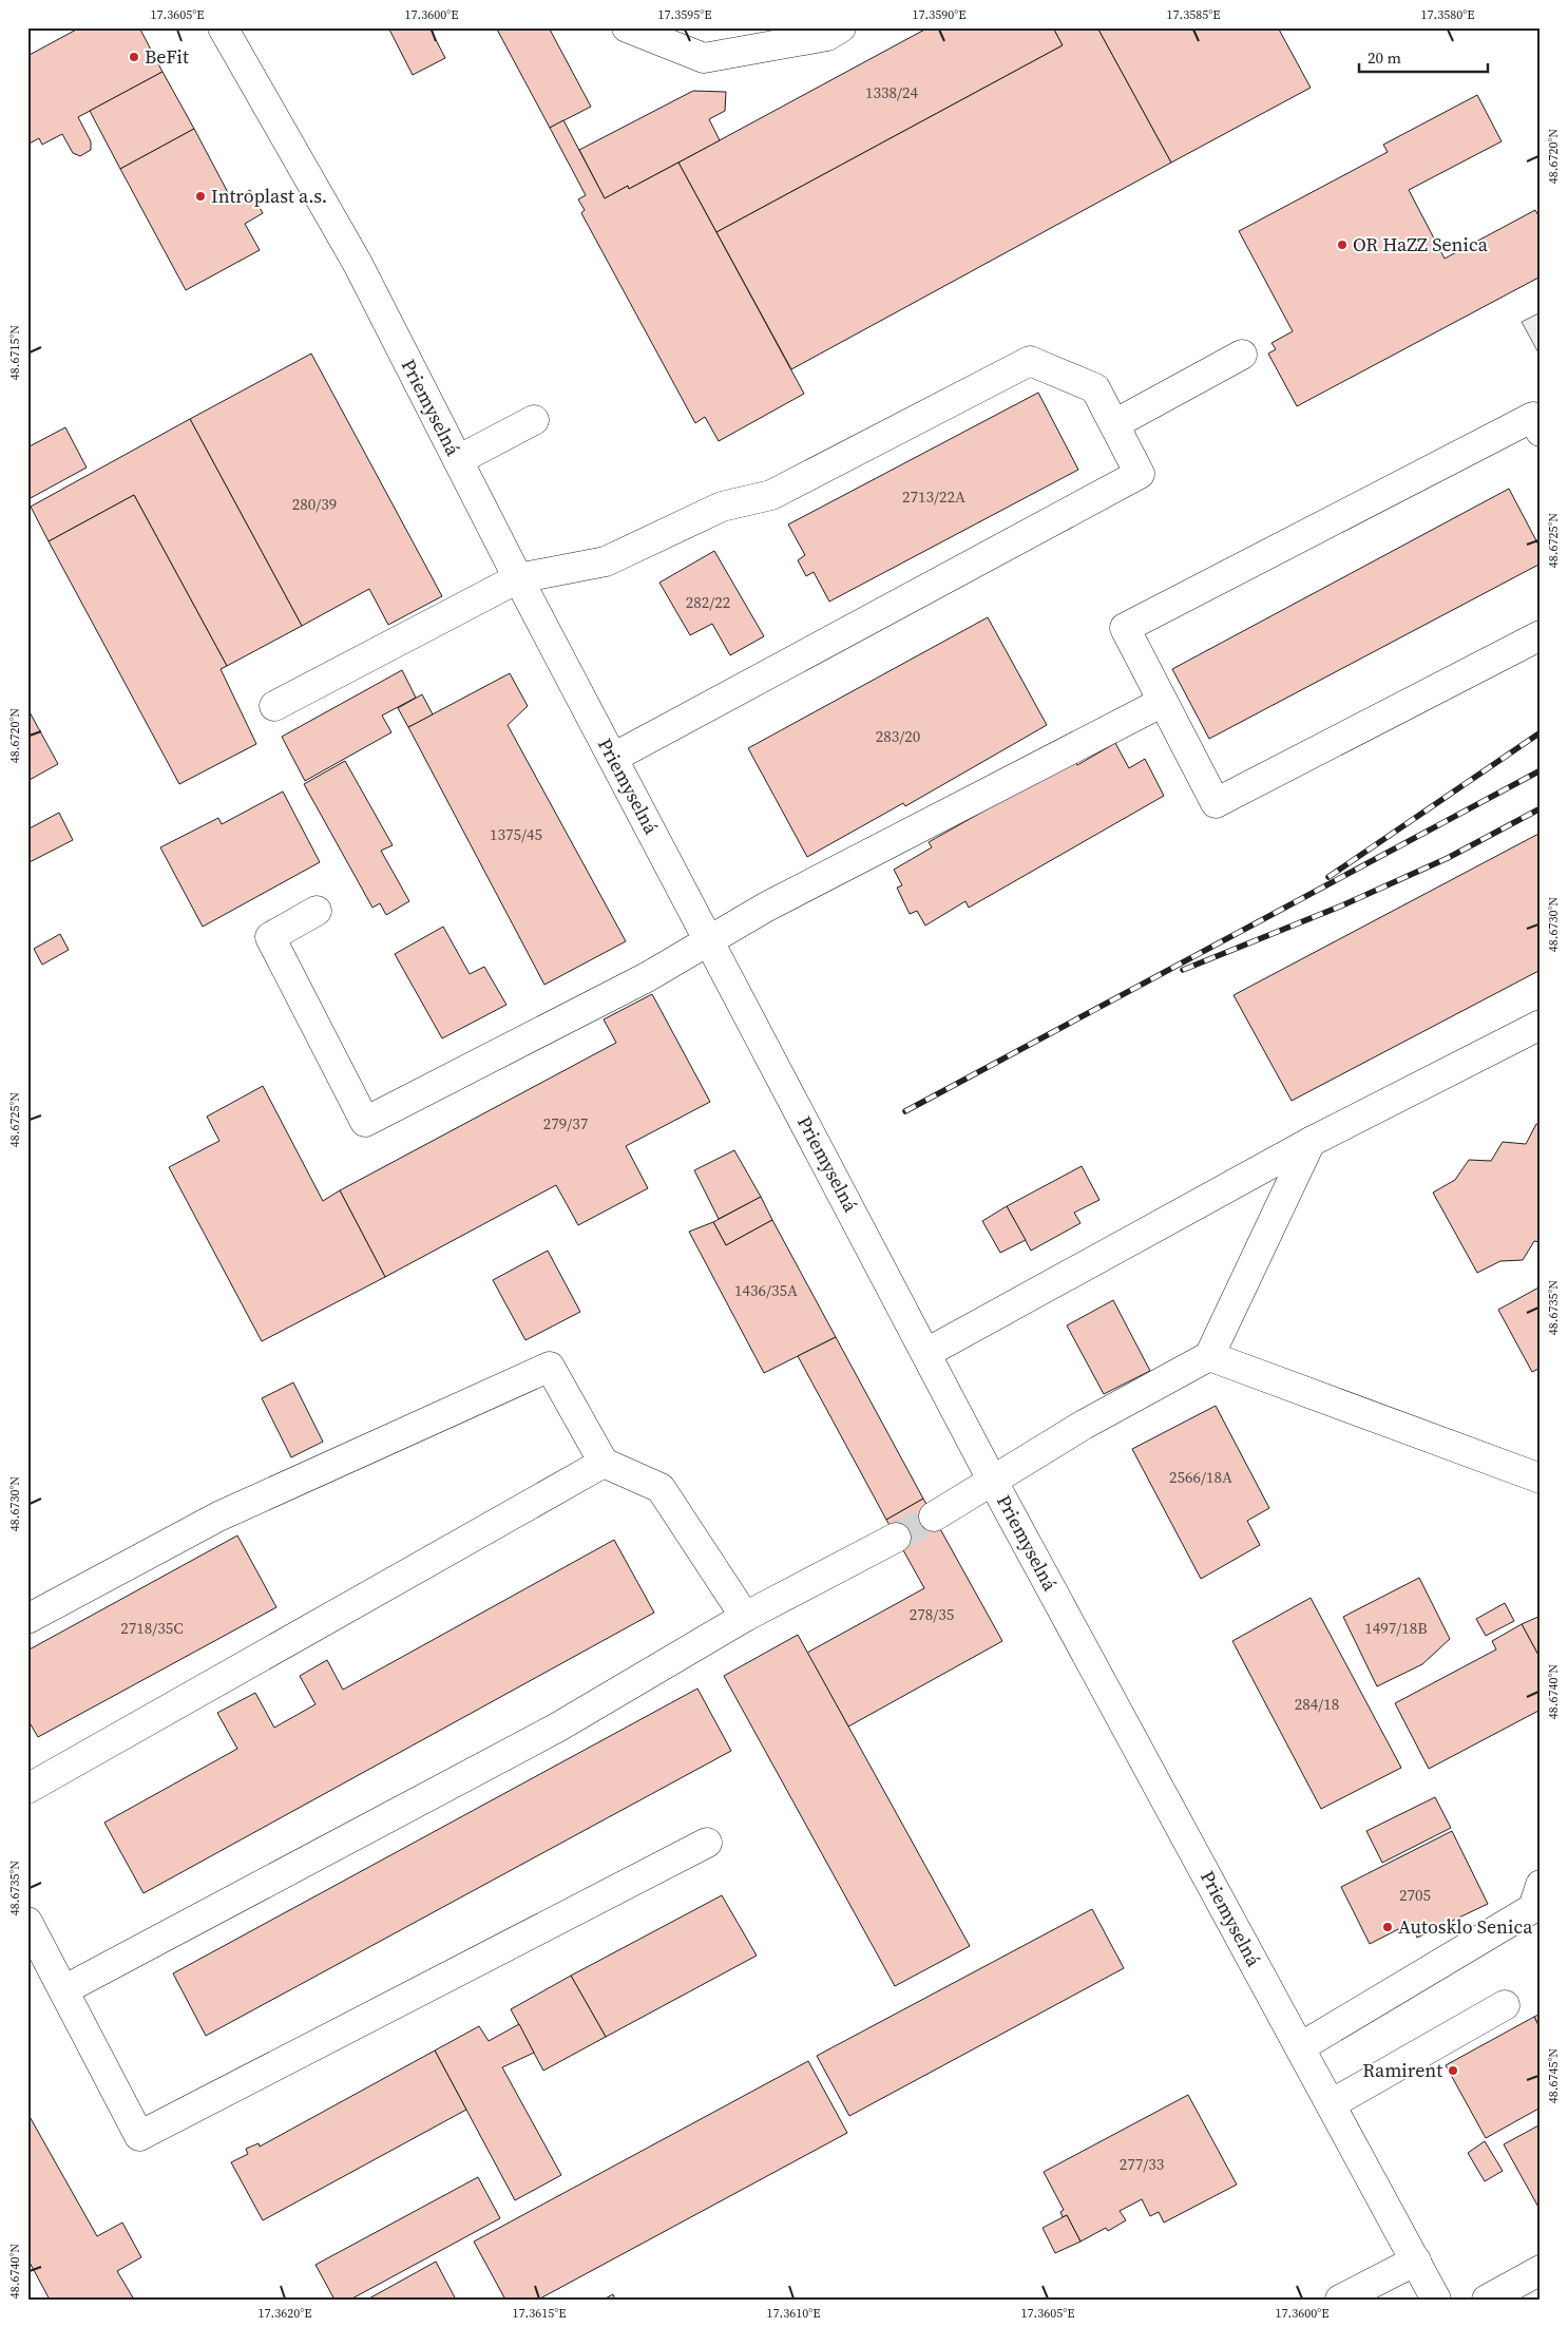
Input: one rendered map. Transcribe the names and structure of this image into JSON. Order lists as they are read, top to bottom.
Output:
{
  "streets": {
    "street": ["Priemyselná"]
  },
  "places": [
    "BeFit",
    "Introplast a.s.",
    "OR HaZZ Senica",
    "Autosklo Senica",
    "Ramirent"
  ],
  "house_numbers": [
    "1338/24",
    "2713/22A",
    "280/39",
    "282/22",
    "283/20",
    "1375/45",
    "279/37",
    "1436/35A",
    "2566/18A",
    "278/35",
    "2718/35C",
    "1497/18B",
    "284/18",
    "2705",
    "277/33"
  ],
  "scale_bar": "20 m",
  "coordinates": [
    "17.3605°E",
    "17.3600°E",
    "17.3595°E",
    "17.3590°E",
    "17.3585°E",
    "17.3580°E",
    "48.6720°N",
    "48.6715°N",
    "48.6725°N",
    "48.6730°N",
    "48.6735°N",
    "48.6740°N",
    "48.6745°N",
    "17.3620°E",
    "17.3615°E",
    "17.3610°E"
  ]
}
